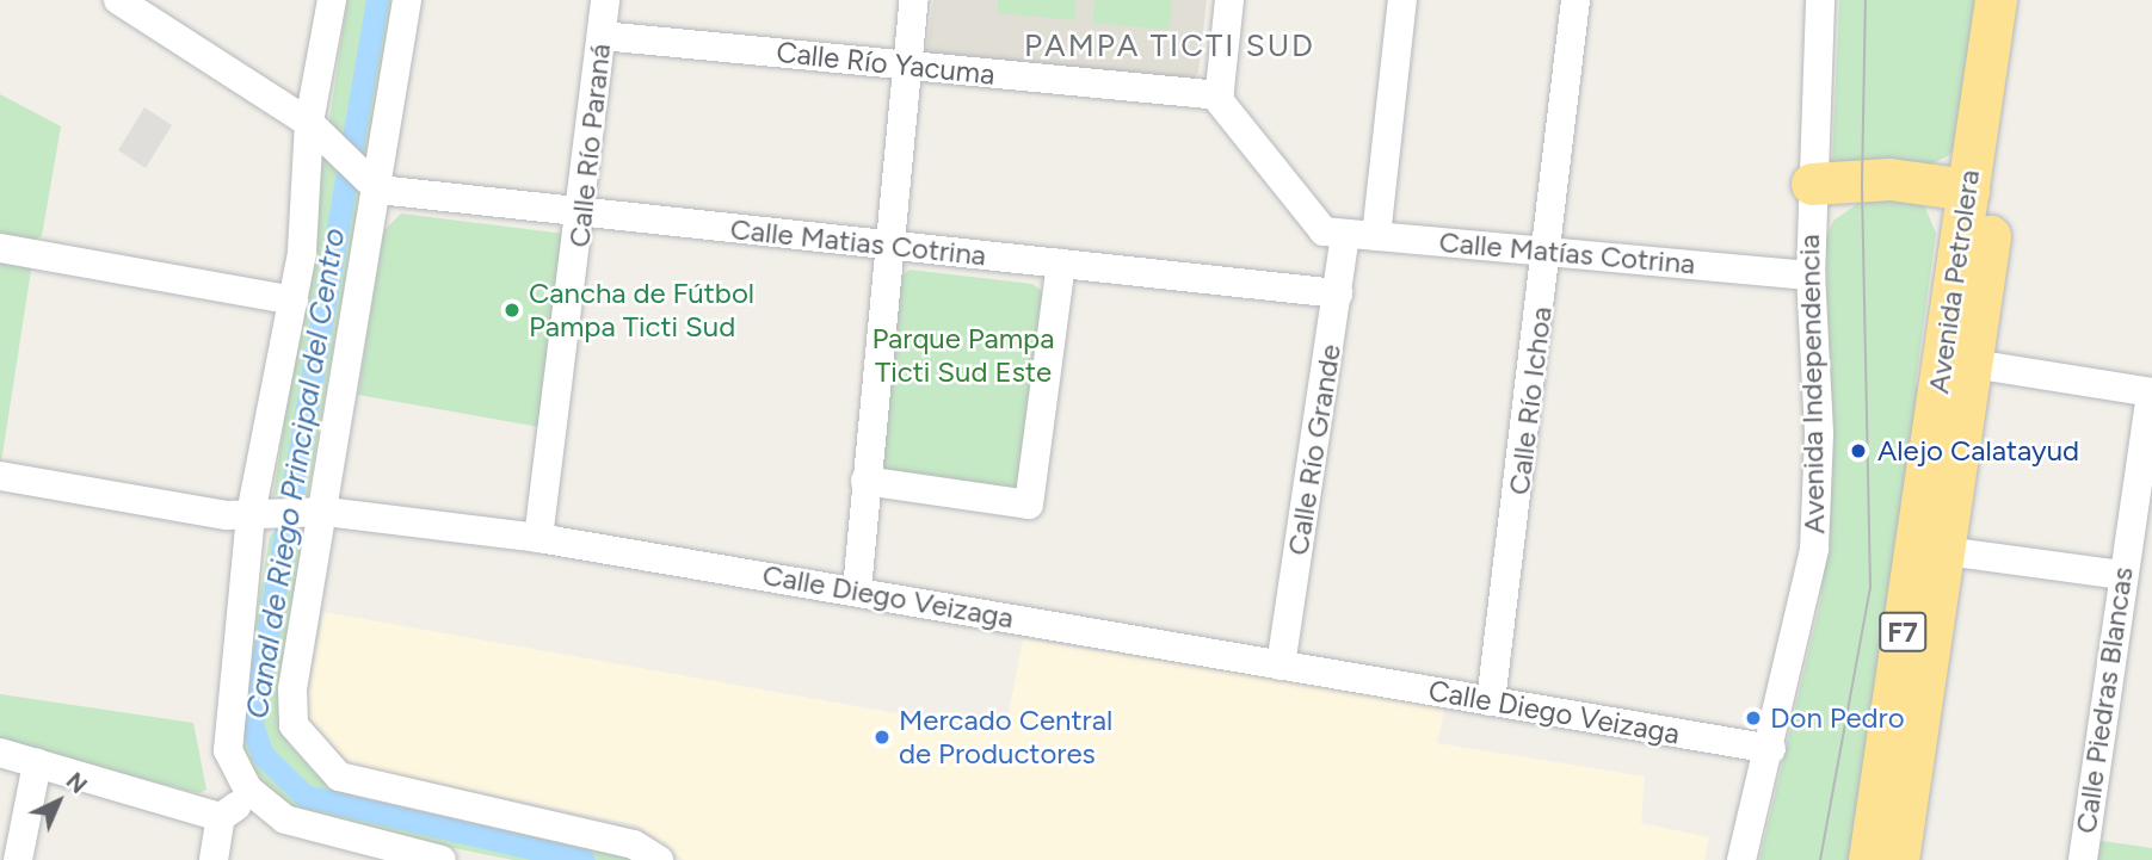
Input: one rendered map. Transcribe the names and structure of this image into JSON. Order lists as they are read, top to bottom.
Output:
{
  "streets": {
    "highway": ["Avenida Petrolera", "F7"],
    "street": [
      "Calle Río Yacuma",
      "Calle Río Paraná",
      "Calle Matias Cotrina",
      "Calle Matías Cotrina",
      "Avenida Independencia",
      "Calle Río Ichoa",
      "Calle Río Grande",
      "Calle Diego Veizaga",
      "Calle Piedras Blancas"
    ]
  },
  "crossings": [
    ["Calle Río Yacuma", "Calle Río Paraná"],
    ["Calle Río Paraná", "Calle Matias Cotrina"],
    ["Calle Río Paraná", "Calle Diego Veizaga"],
    ["Calle Matias Cotrina", "Calle Río Grande"],
    ["Calle Matías Cotrina", "Avenida Independencia"],
    ["Calle Matías Cotrina", "Calle Río Ichoa"],
    ["Calle Matías Cotrina", "Calle Río Grande"],
    ["Avenida Independencia", "Calle Diego Veizaga"],
    ["Calle Río Ichoa", "Calle Diego Veizaga"],
    ["Calle Río Grande", "Calle Diego Veizaga"]
  ],
  "districts": ["PAMPA TICTI SUD"],
  "water": ["Canal de Riego Principal del Centro"],
  "parks": ["Parque Pampa Ticti Sud Este"],
  "places": [
    "Cancha de Fútbol Pampa Ticti Sud",
    "Alejo Calatayud",
    "Don Pedro",
    "Mercado Central de Productores"
  ],
  "north": "top right"
}
